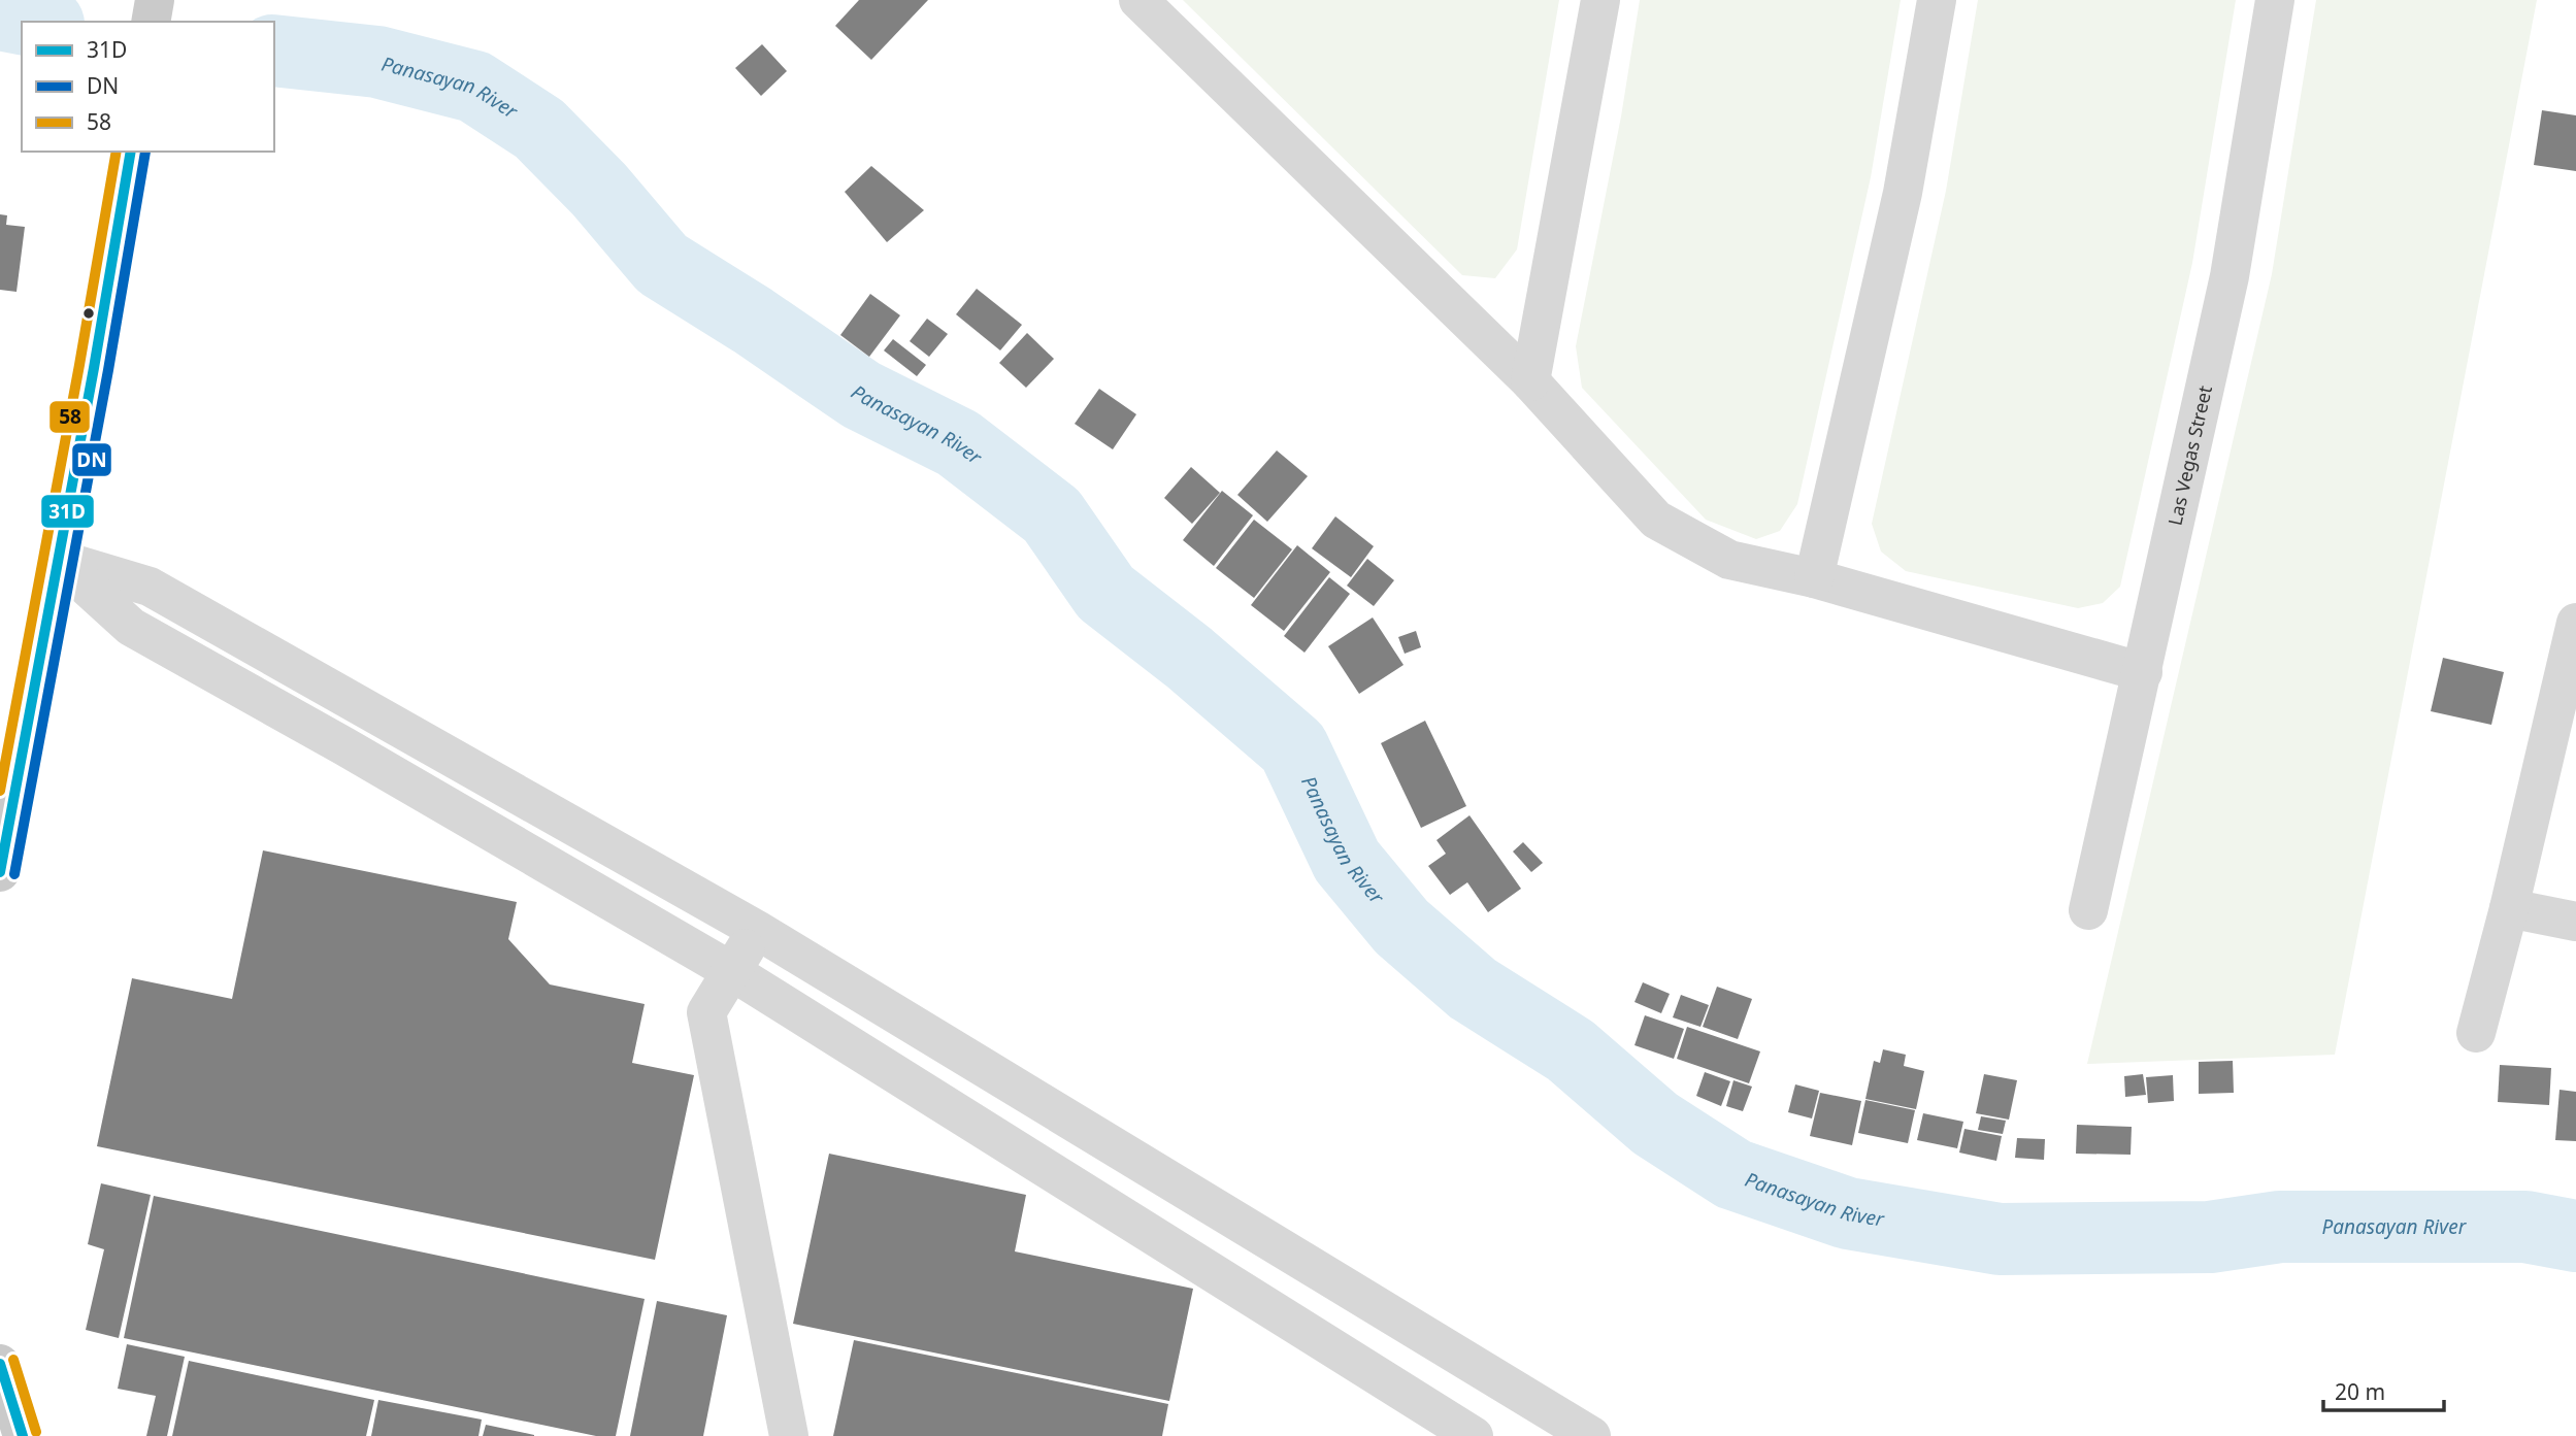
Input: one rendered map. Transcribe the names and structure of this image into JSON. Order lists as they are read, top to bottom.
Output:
{
  "streets": {
    "street": ["Las Vegas Street"]
  },
  "water": ["Panasayan River"],
  "lines": ["transit line 31D", "transit line DN", "transit line 58"],
  "legend": ["31D", "DN", "58"],
  "scale_bar": "20 m"
}
